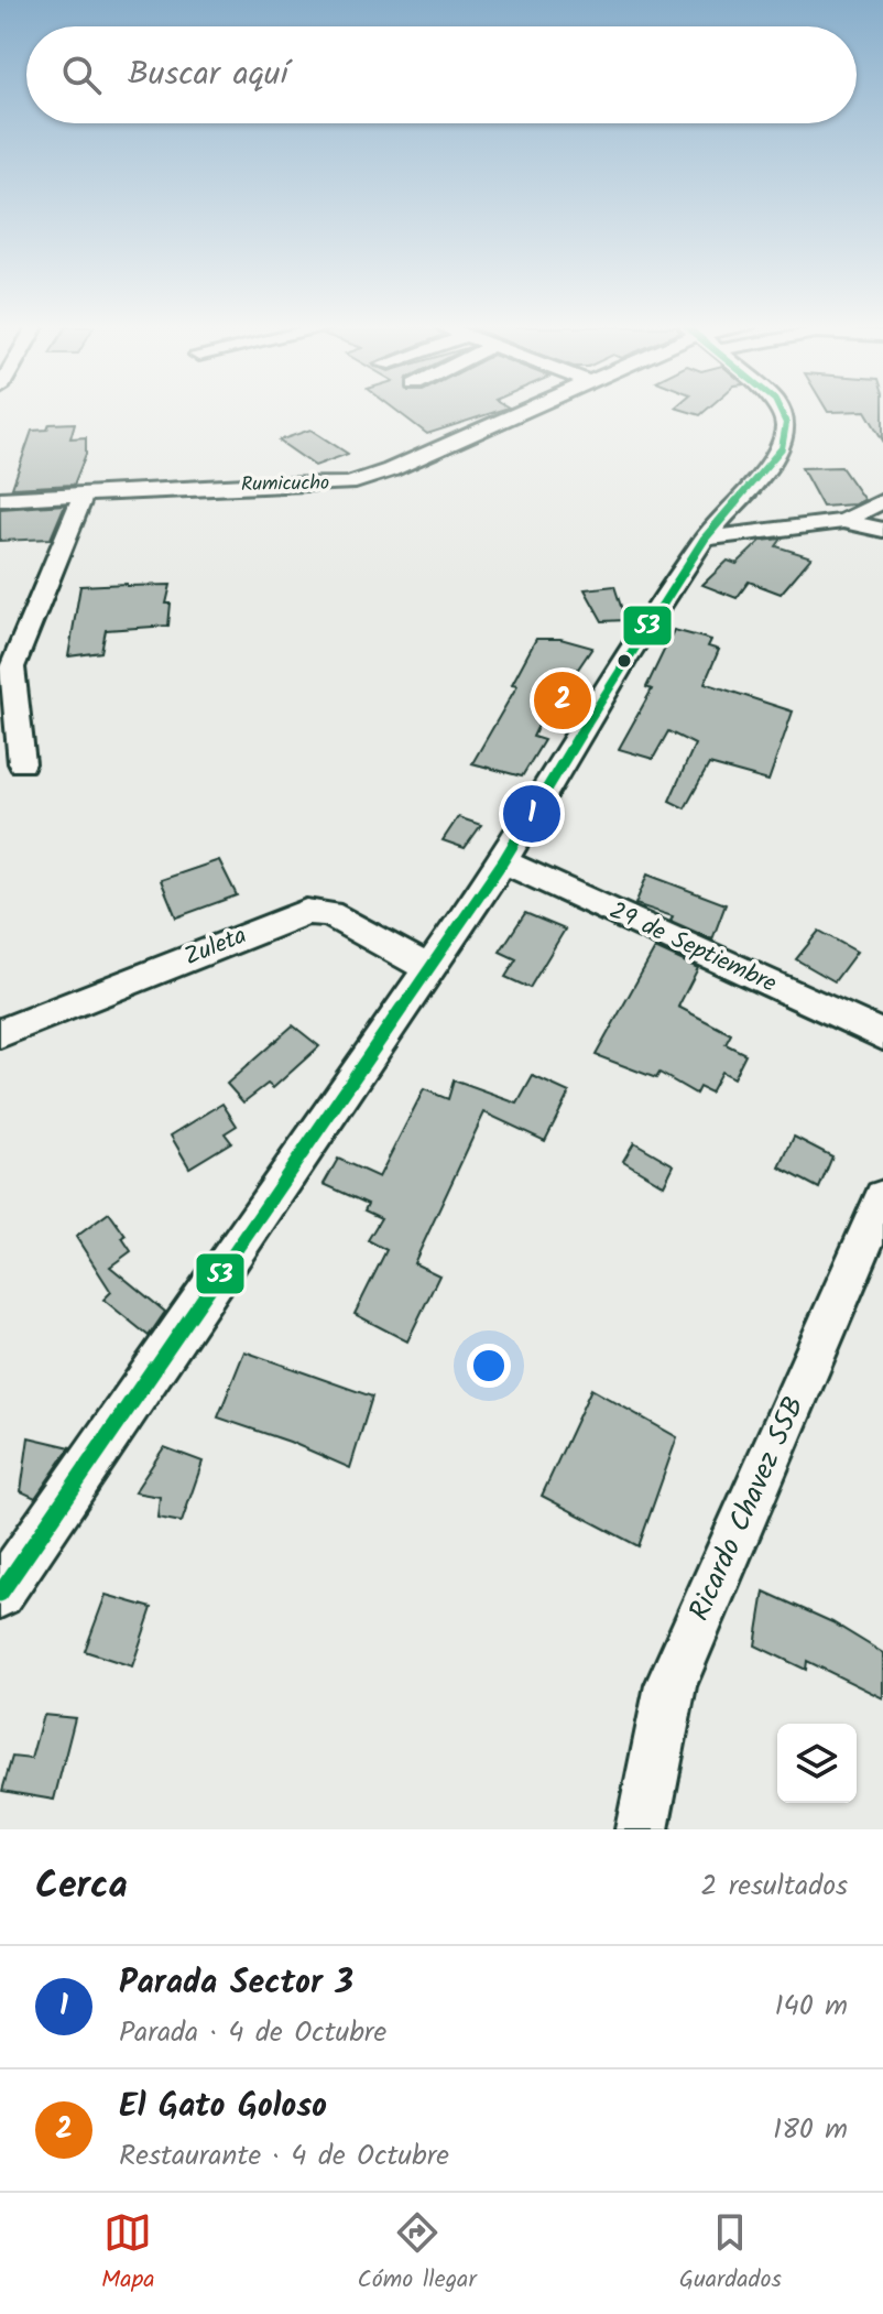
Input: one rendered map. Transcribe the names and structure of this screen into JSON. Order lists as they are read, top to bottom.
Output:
{
  "streets": {
    "street": [
      "Rumicucho",
      "Zuleta",
      "29 de Septiembre",
      "Ricardo Chavez S5B"
    ]
  },
  "lines": ["transit line 53"],
  "page": {
    "search": "Buscar aquí",
    "pins": ["2", "1"],
    "heading": ["Cerca", "2 resultados"],
    "list": [
      {
        "mark": "1",
        "name": "Parada Sector 3",
        "note": "Parada · 4 de Octubre",
        "value": "140 m"
      },
      {
        "mark": "2",
        "name": "El Gato Goloso",
        "note": "Restaurante · 4 de Octubre",
        "value": "180 m"
      }
    ],
    "nav": ["Mapa", "Cómo llegar", "Guardados"]
  }
}
